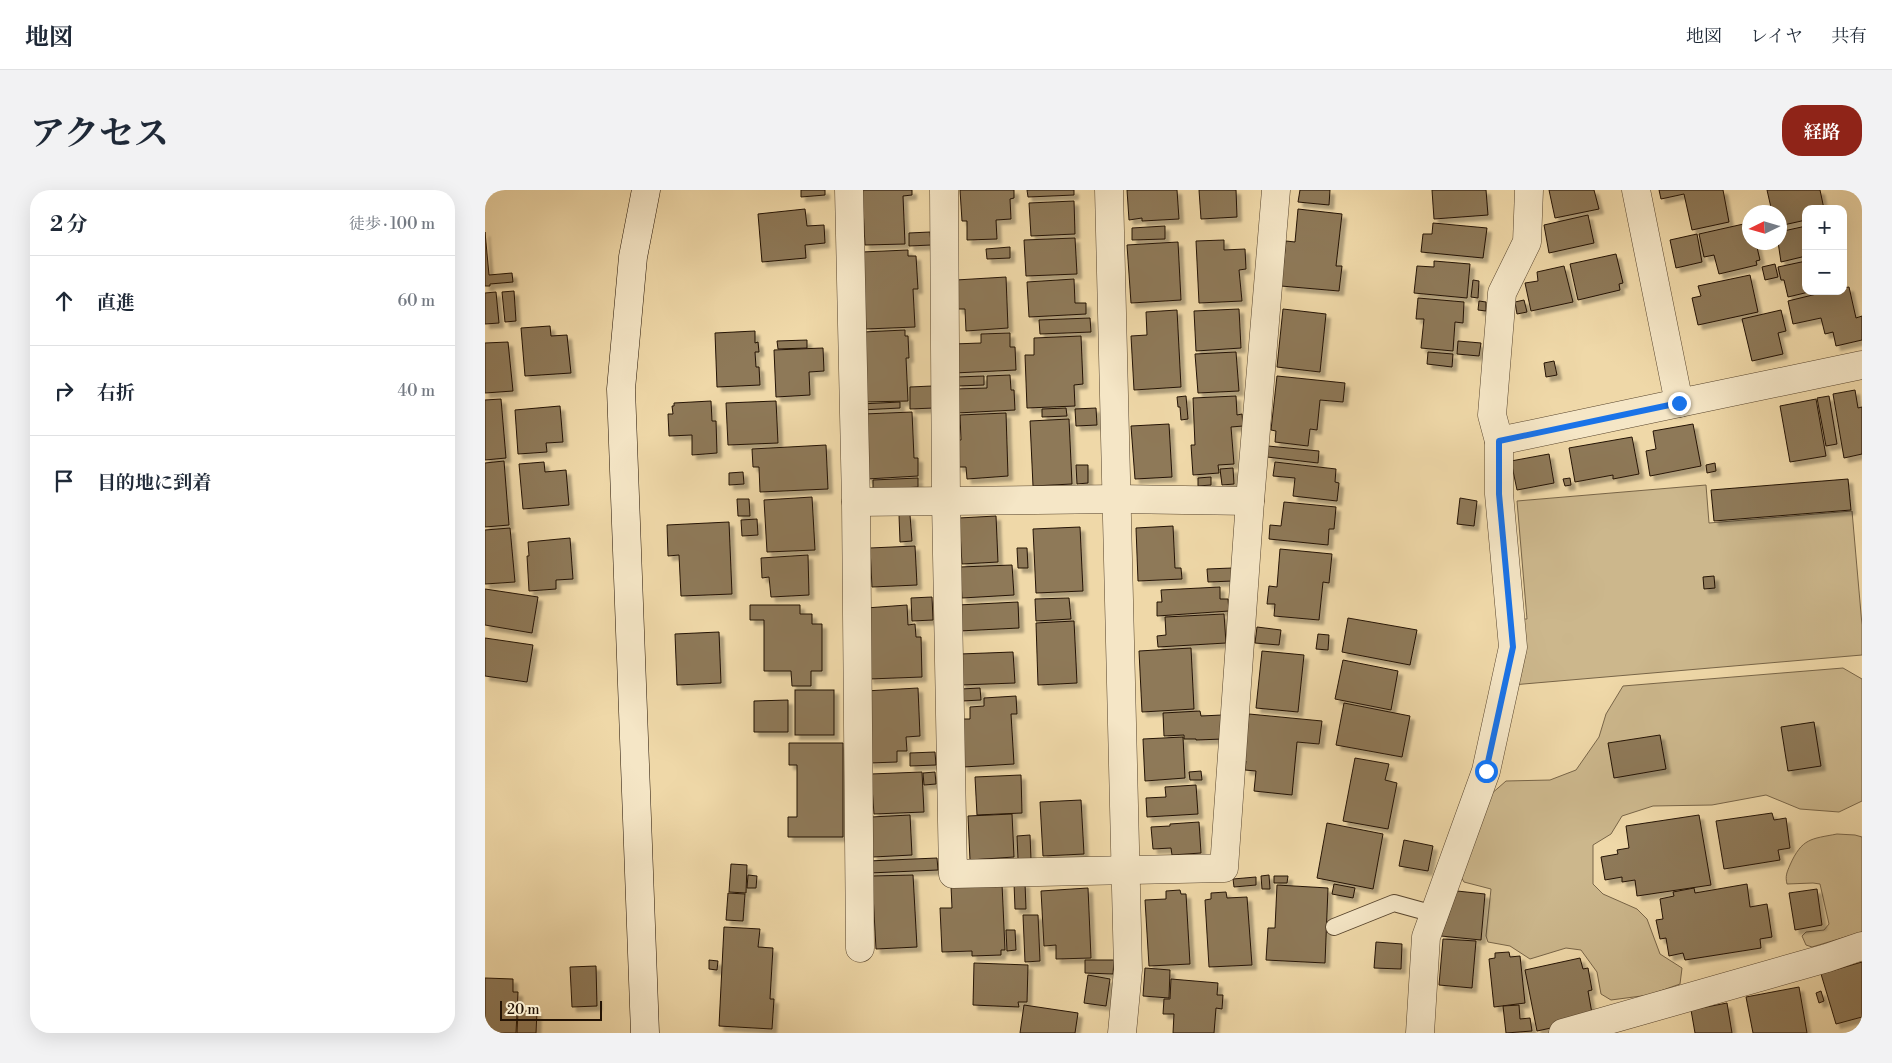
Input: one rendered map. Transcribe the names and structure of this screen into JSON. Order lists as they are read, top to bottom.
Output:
{
  "scale_bar": "20 m",
  "north": "left",
  "page": {
    "header": "地図",
    "nav": ["地図", "レイヤ", "共有"],
    "title": "アクセス",
    "buttons": "経路",
    "heading": ["2 分", "徒歩 · 100 m"],
    "map_buttons": ["+", "−"],
    "list": [
      ["直進", "60 m"],
      ["右折", "40 m"],
      "目的地に到着"
    ],
    "scale": "20 m"
  }
}
